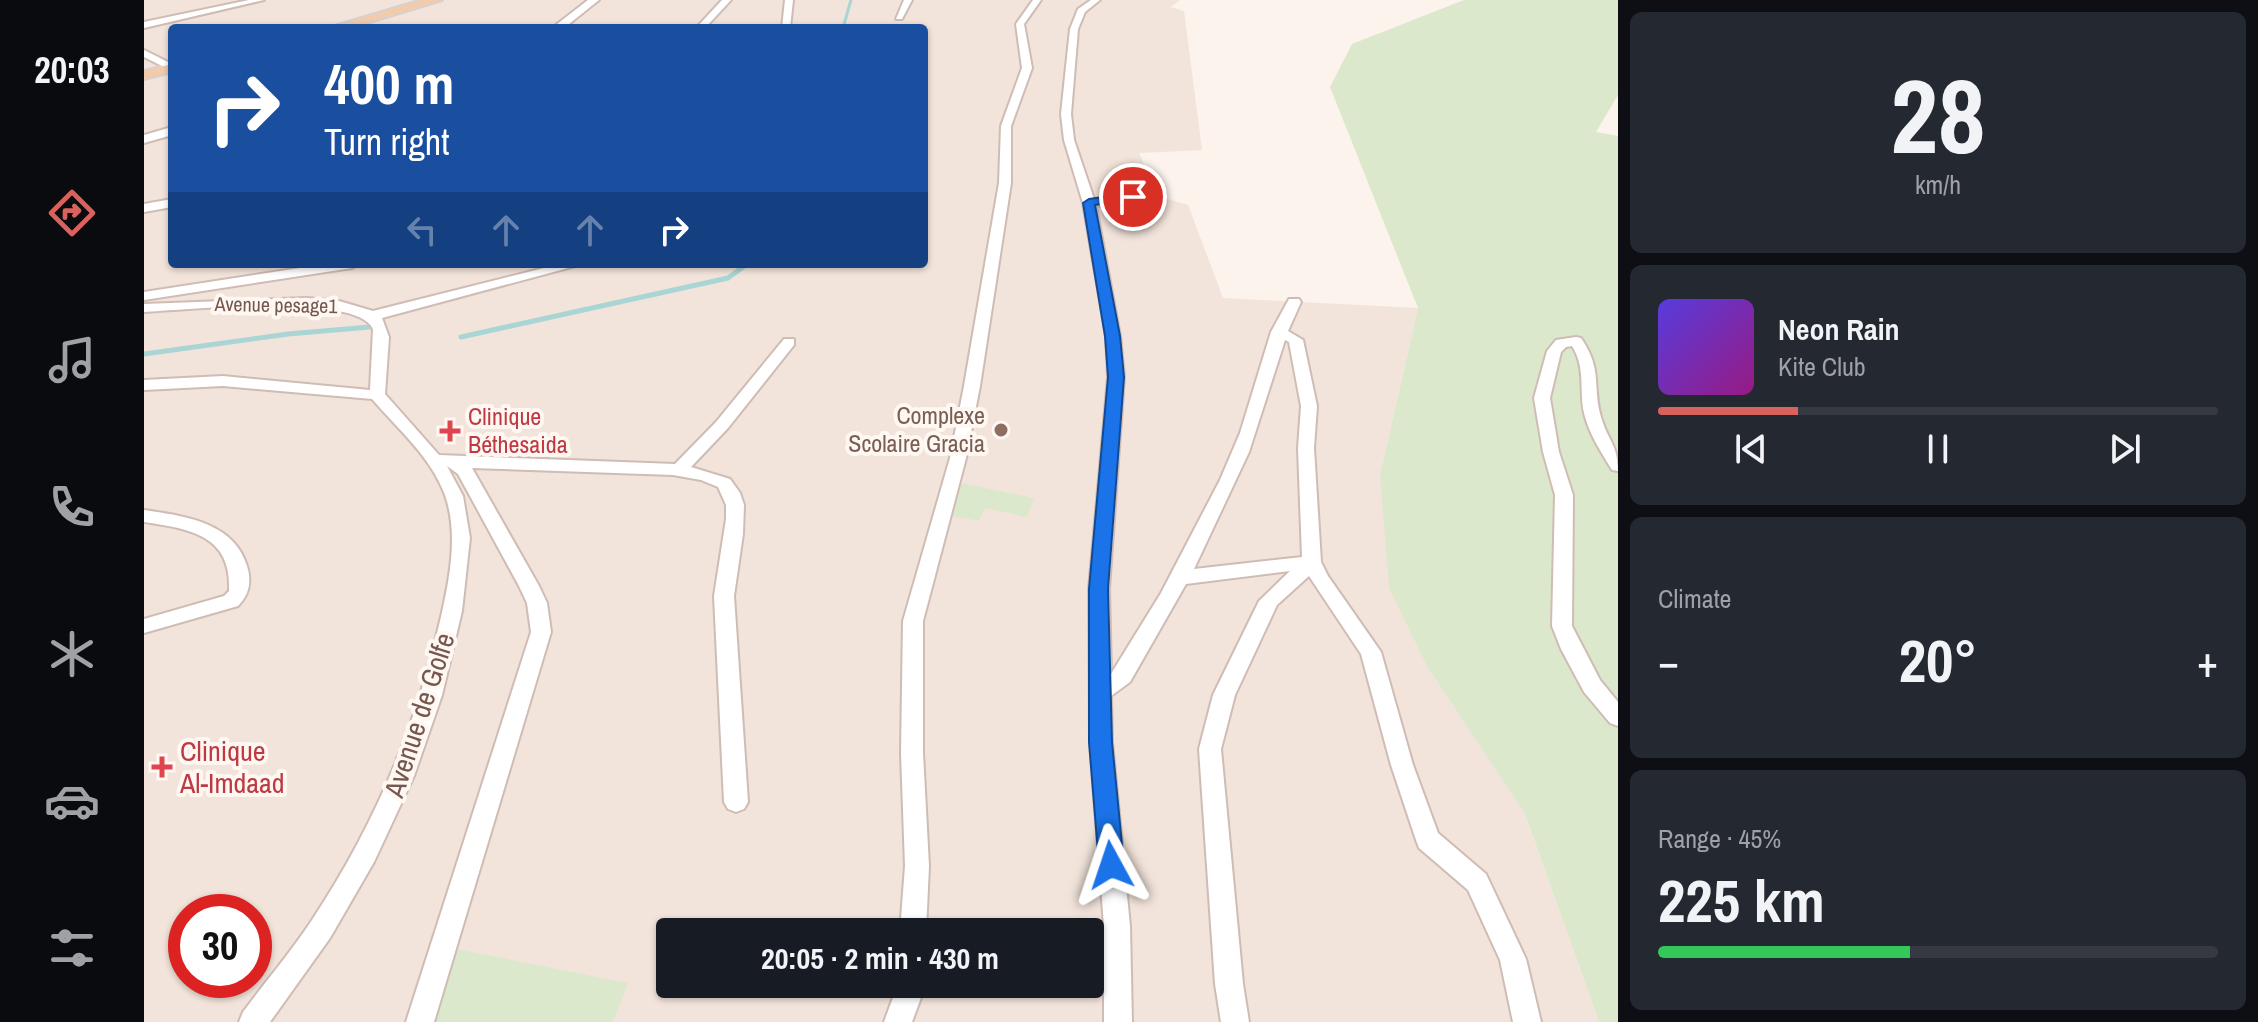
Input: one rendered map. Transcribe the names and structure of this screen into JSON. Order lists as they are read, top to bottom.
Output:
{
  "streets": {
    "street": ["Avenue pesage1", "Avenue de Golfe"]
  },
  "crossings": [
    ["Avenue pesage1", "Avenue de Golfe"]
  ],
  "places": {
    "other": ["Complexe Scolaire Gracia"],
    "health": ["Clinique Béthesaida", "Clinique Al-Imdaad"]
  },
  "page": {
    "tabs": "20:03",
    "tile": [
      ["28", "km/h"],
      "Climate",
      ["Range · 45%", "225 km"]
    ],
    "turn": ["400 m", "Turn right"],
    "song": ["Neon Rain", "Kite Club"],
    "heat": ["−", "20°", "+"],
    "limit": "30",
    "trip": "20:05 · 2 min · 430 m"
  }
}
